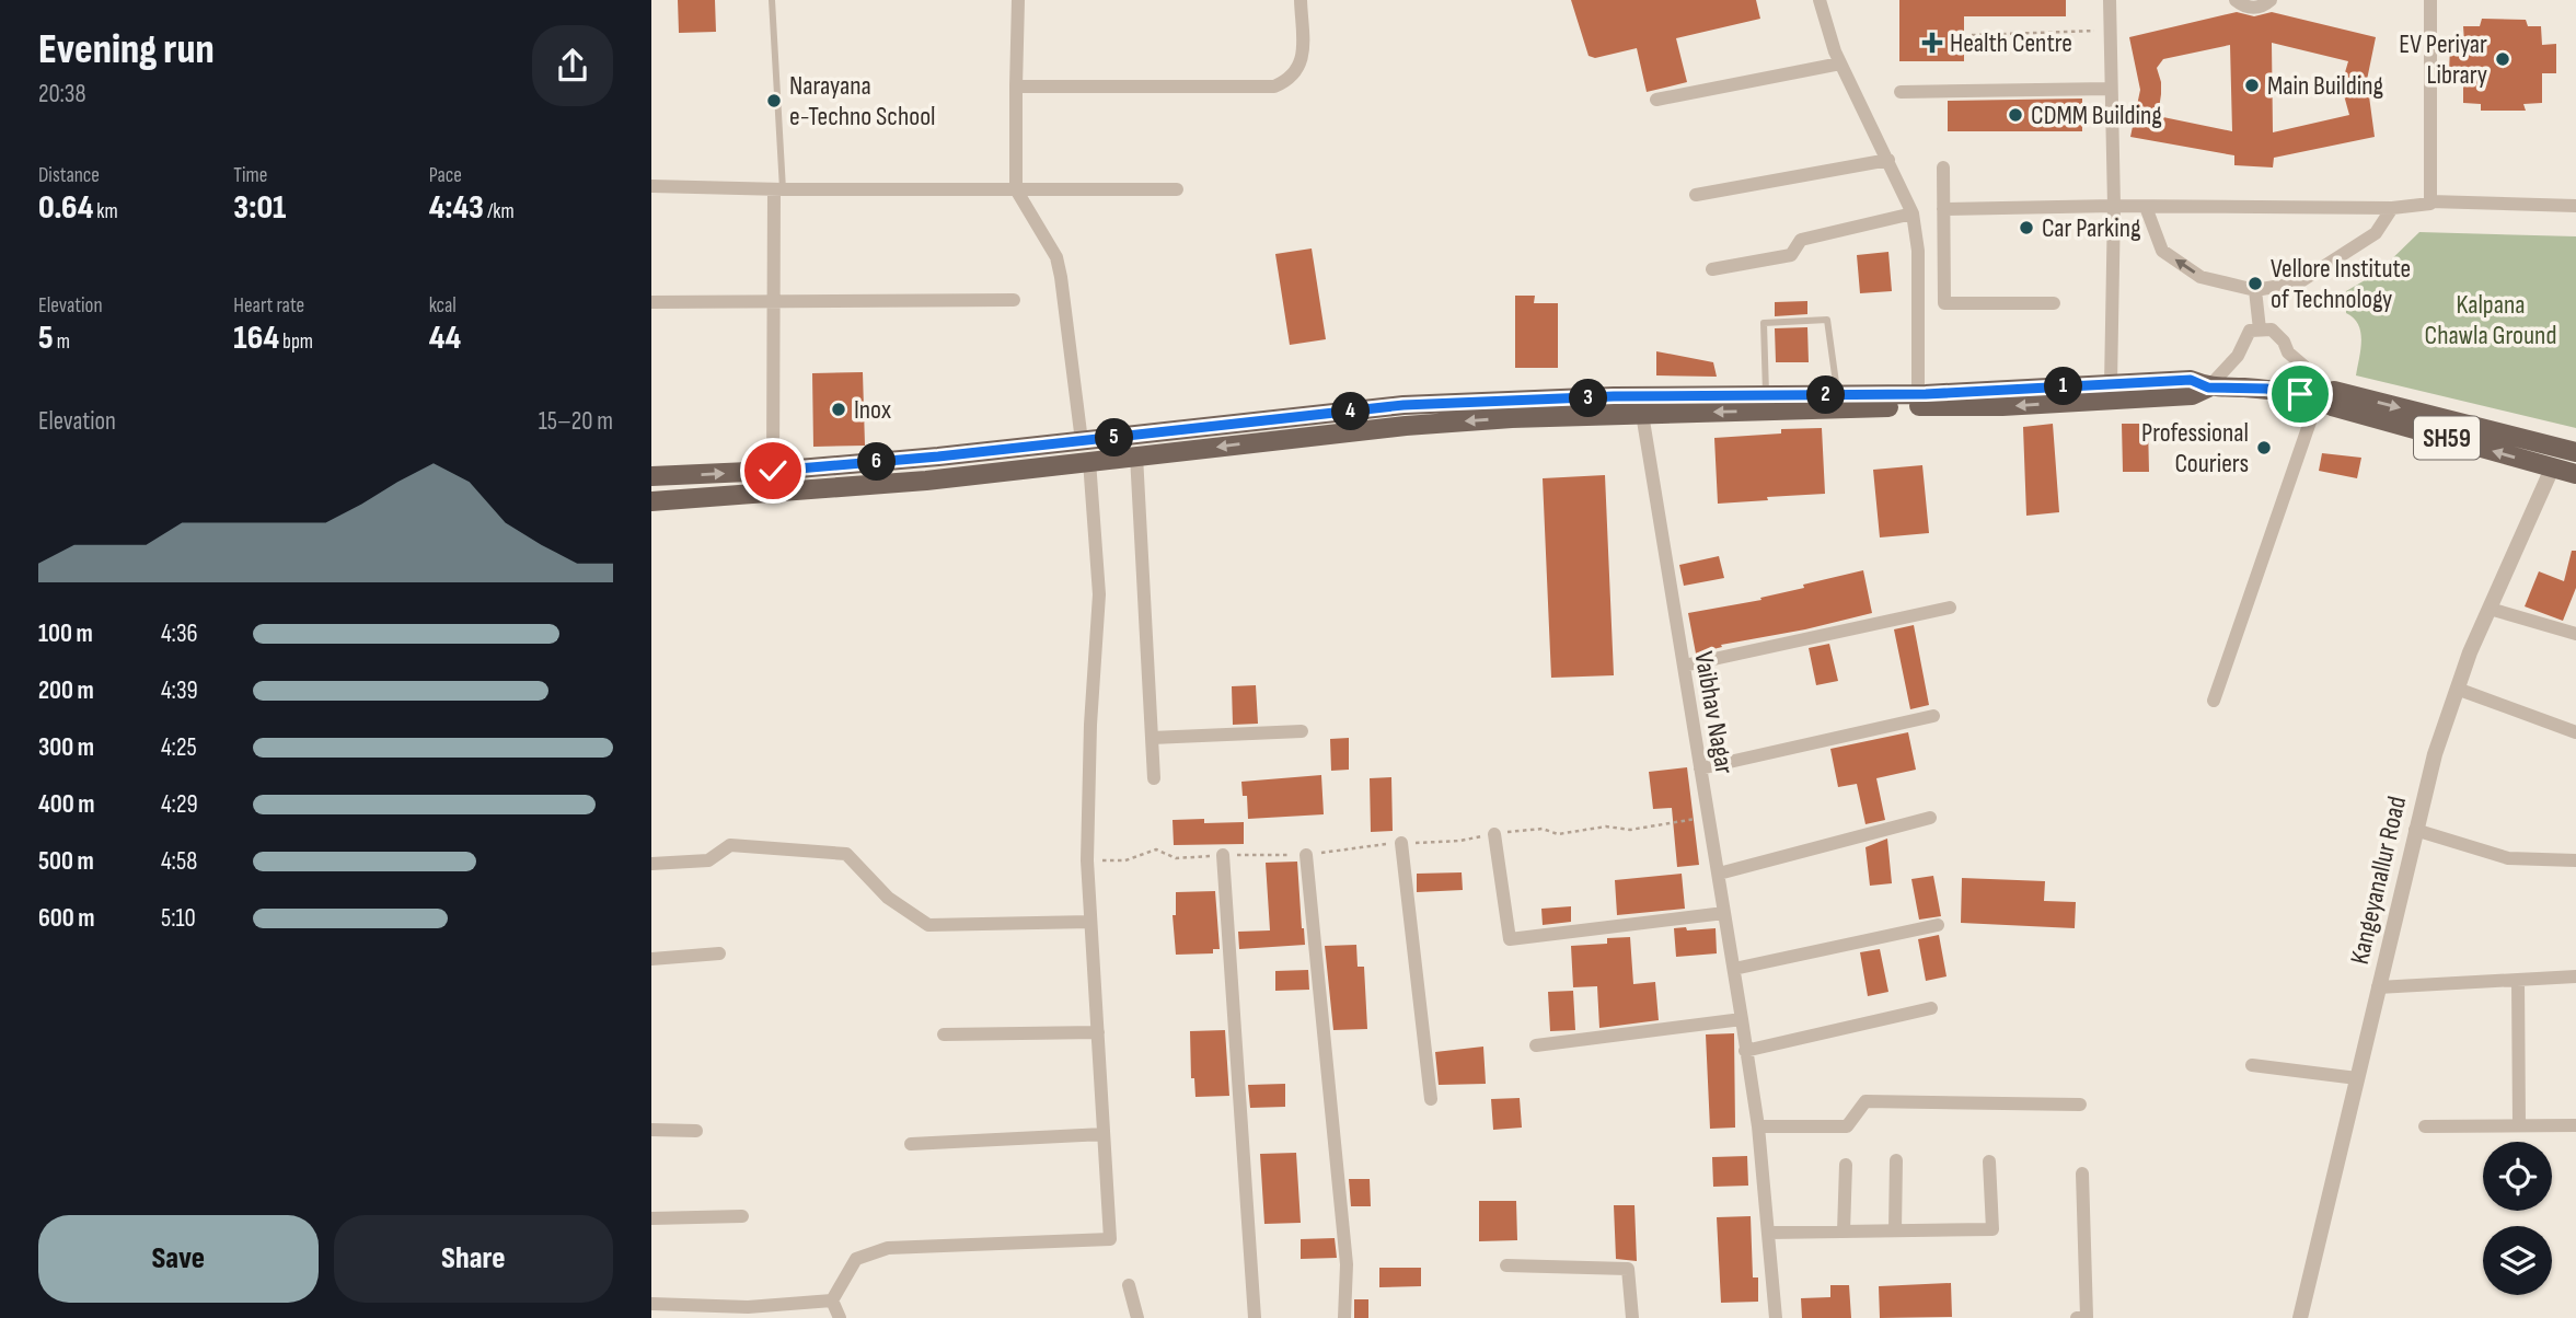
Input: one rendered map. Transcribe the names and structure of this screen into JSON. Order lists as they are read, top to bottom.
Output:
{
  "streets": {
    "main road": ["SH59"],
    "street": ["Vaibhav Nagar", "Kangeyanallur Road"]
  },
  "crossings": [
    ["SH59", "Vaibhav Nagar"],
    ["SH59", "Kangeyanallur Road"]
  ],
  "parks": ["Kalpana Chawla Ground"],
  "places": {
    "health": ["Health Centre"],
    "other": [
      "EV Periyar Library",
      "Main Building",
      "Narayana e-Techno School",
      "CDMM Building",
      "Car Parking",
      "Vellore Institute of Technology",
      "Inox",
      "Professional Couriers"
    ]
  },
  "page": {
    "heading": ["Evening run", "20:38"],
    "stats": [
      ["Distance", "0.64 km"],
      ["Time", "3:01"],
      ["Pace", "4:43 /km"],
      ["Elevation", "5 m"],
      ["Heart rate", "164 bpm"],
      ["kcal", "44"]
    ],
    "pins": [
      "1",
      "2",
      "3",
      "4",
      "5",
      "6"
    ],
    "chart": ["Elevation", "15–20 m"],
    "list": [
      {
        "name": "100 m",
        "note": "4:36"
      },
      {
        "name": "200 m",
        "note": "4:39"
      },
      {
        "name": "300 m",
        "note": "4:25"
      },
      {
        "name": "400 m",
        "note": "4:29"
      },
      {
        "name": "500 m",
        "note": "4:58"
      },
      {
        "name": "600 m",
        "note": "5:10"
      }
    ],
    "buttons": ["Save", "Share"]
  }
}
